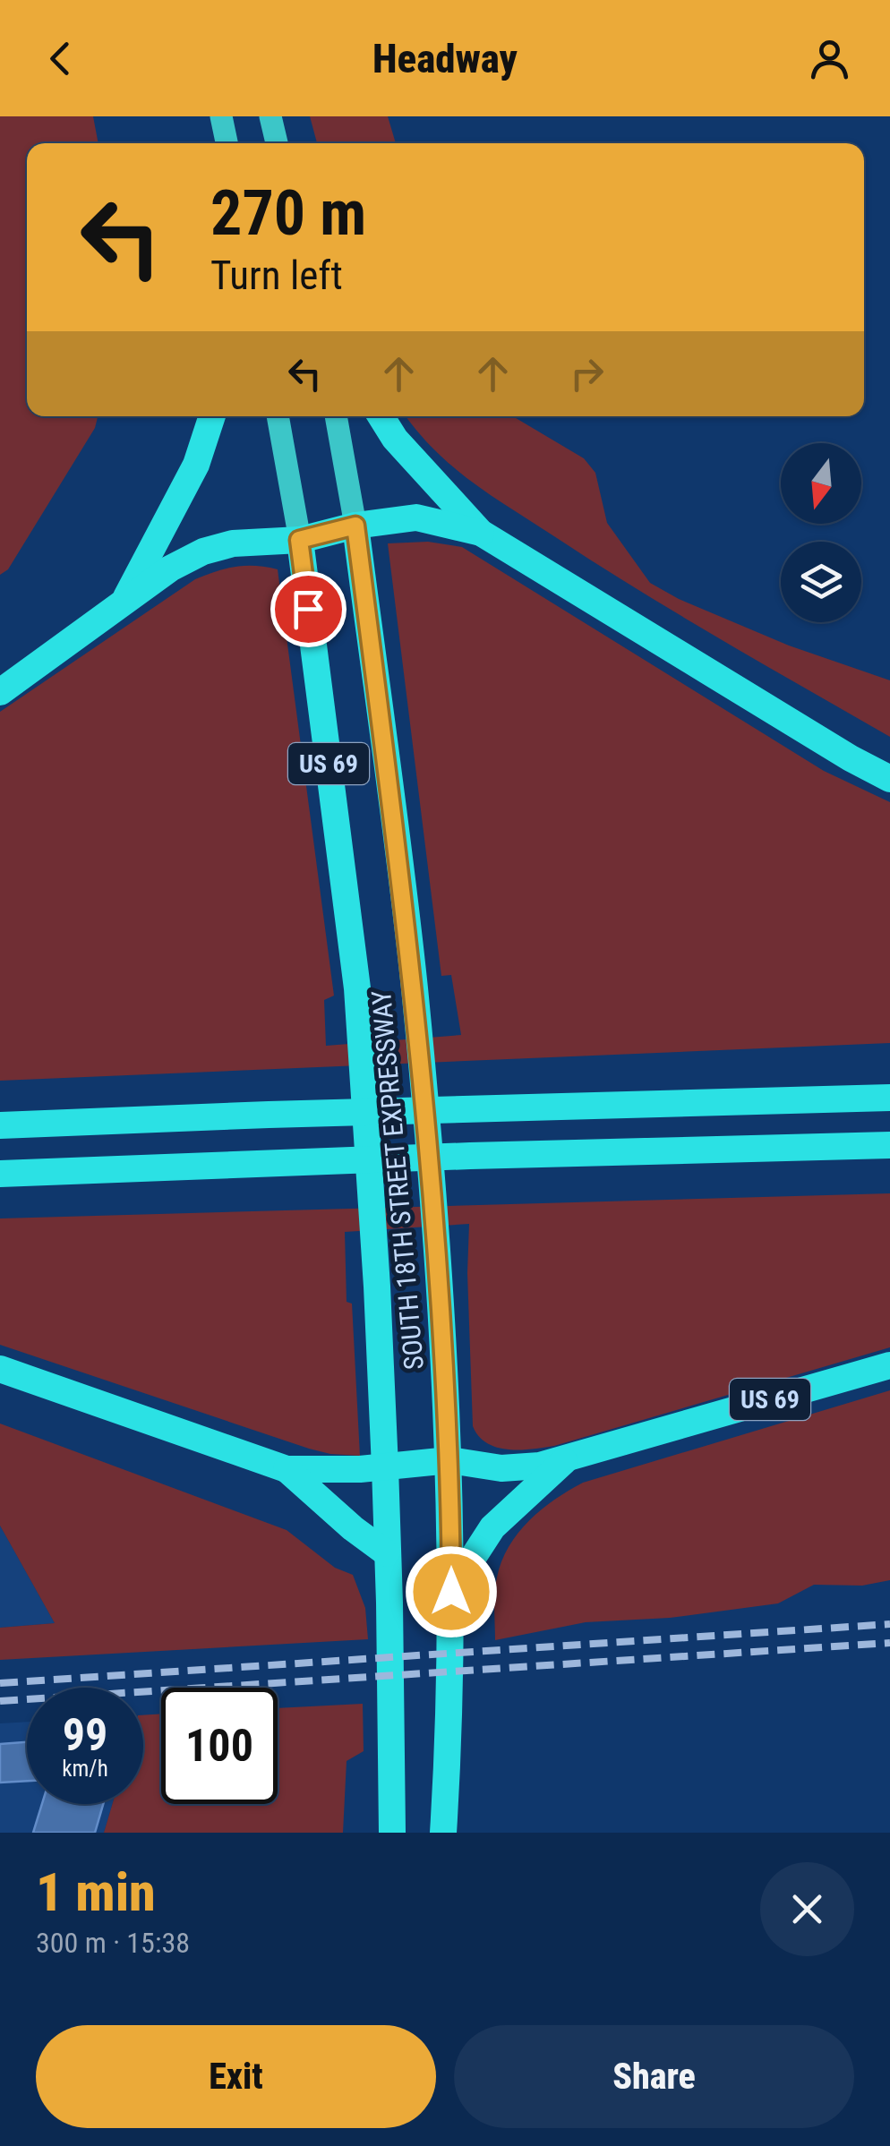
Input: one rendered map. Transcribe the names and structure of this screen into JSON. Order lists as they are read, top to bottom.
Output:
{
  "streets": {
    "highway": ["US 69", "SOUTH 18TH STREET EXPRESSWAY"]
  },
  "crossings": [
    ["US 69", "SOUTH 18TH STREET EXPRESSWAY"]
  ],
  "north": "bottom",
  "page": {
    "header": "Headway",
    "turn": ["270 m", "Turn left"],
    "speed": "99 km/h",
    "limit": "100",
    "heading": ["1 min", "300 m · 15:38"],
    "buttons": ["Exit", "Share"]
  }
}
